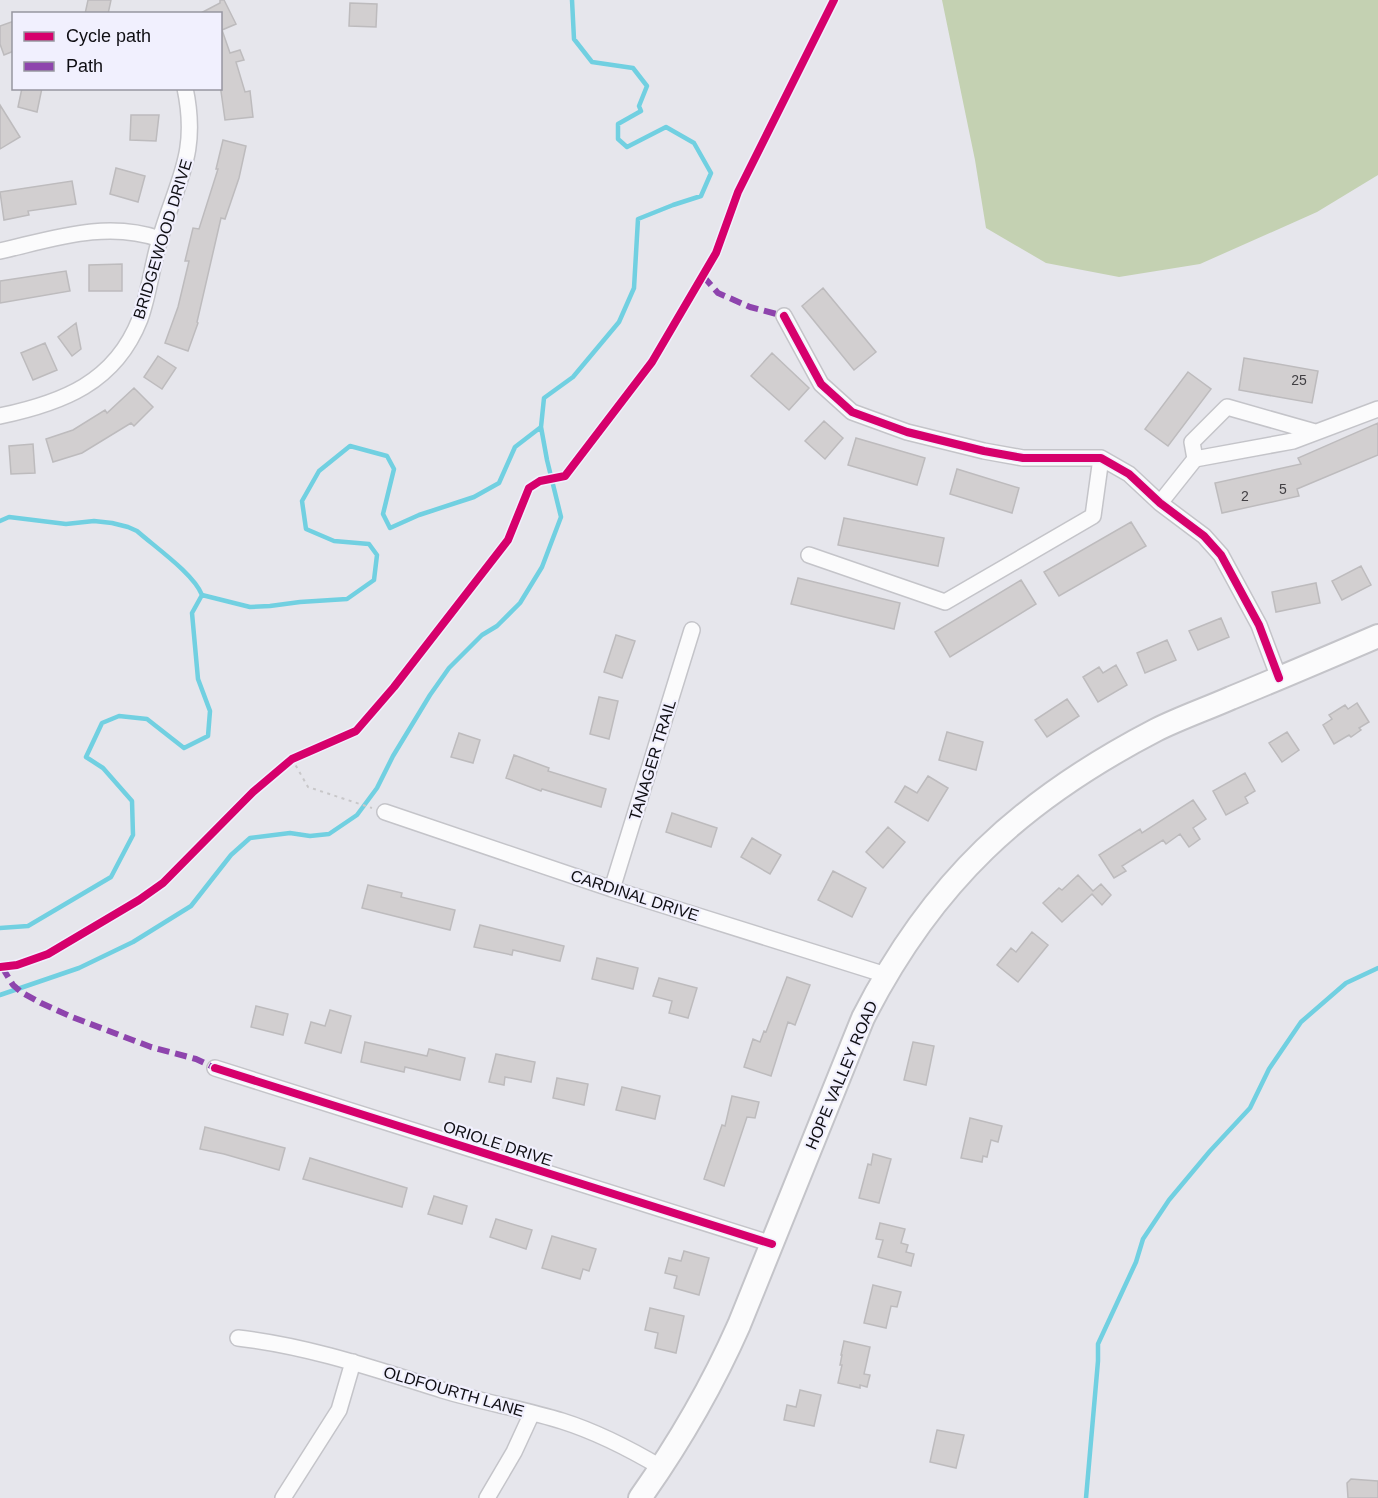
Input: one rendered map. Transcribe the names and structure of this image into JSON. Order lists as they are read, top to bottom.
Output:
{
  "streets": {
    "main road": ["HOPE VALLEY ROAD"],
    "street": [
      "BRIDGEWOOD DRIVE",
      "TANAGER TRAIL",
      "CARDINAL DRIVE",
      "ORIOLE DRIVE",
      "OLDFOURTH LANE"
    ]
  },
  "crossings": [
    ["TANAGER TRAIL", "CARDINAL DRIVE"],
    ["CARDINAL DRIVE", "HOPE VALLEY ROAD"],
    ["HOPE VALLEY ROAD", "ORIOLE DRIVE"],
    ["HOPE VALLEY ROAD", "OLDFOURTH LANE"]
  ],
  "house_numbers": ["25", "5", "2"],
  "legend": ["Cycle path", "Path"]
}
